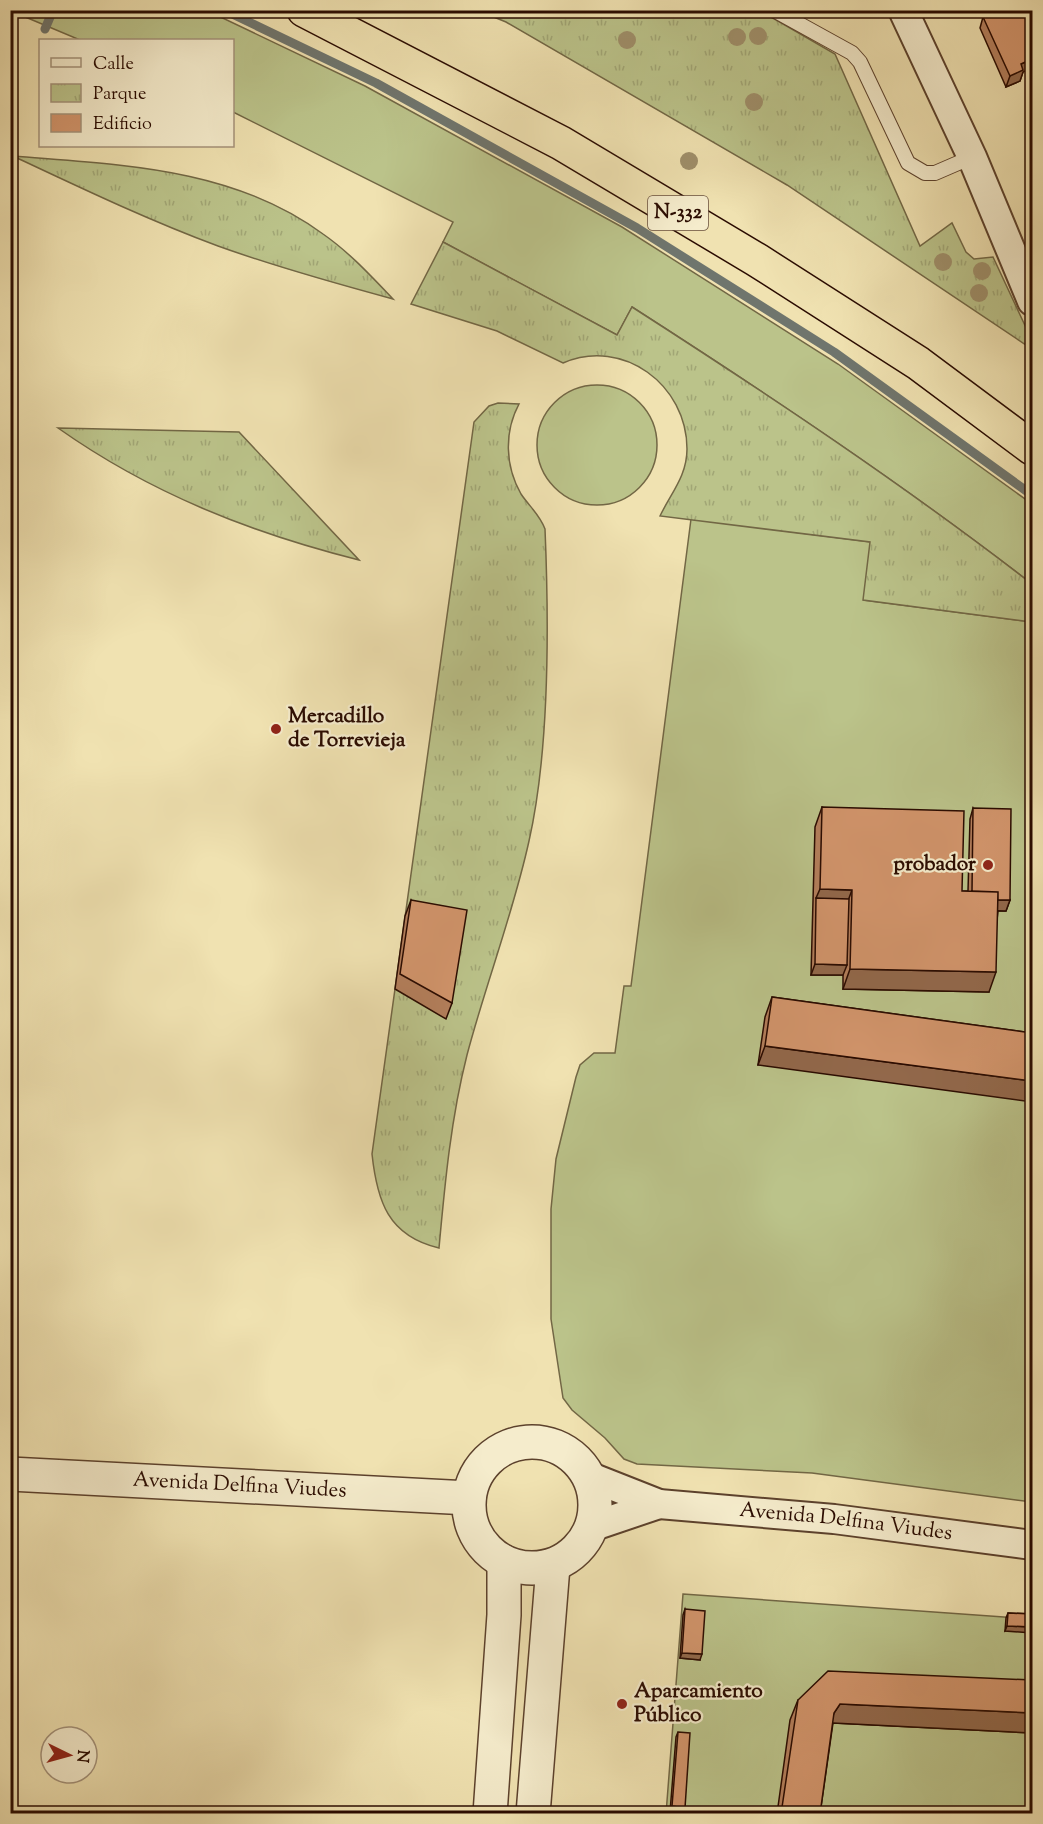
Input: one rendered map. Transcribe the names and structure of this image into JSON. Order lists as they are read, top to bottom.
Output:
{
  "streets": {
    "highway": ["N-332"],
    "street": ["Avenida Delfina Viudes"]
  },
  "places": ["Mercadillo de Torrevieja", "probador", "Aparcamiento Público"],
  "legend": ["Calle", "Parque", "Edificio"],
  "north": "right"
}
